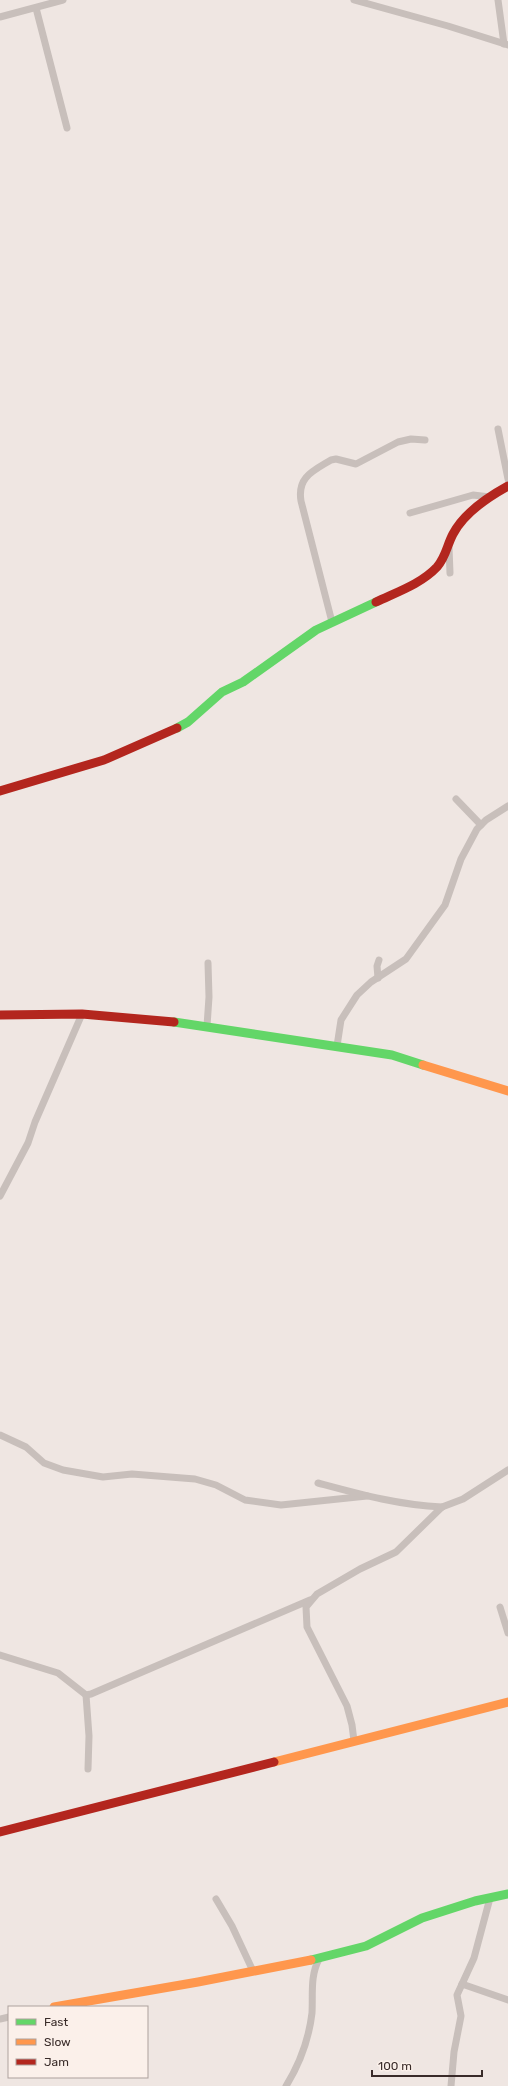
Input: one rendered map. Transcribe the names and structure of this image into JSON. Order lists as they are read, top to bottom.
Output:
{
  "legend": ["Fast", "Slow", "Jam"],
  "scale_bar": "100 m"
}
